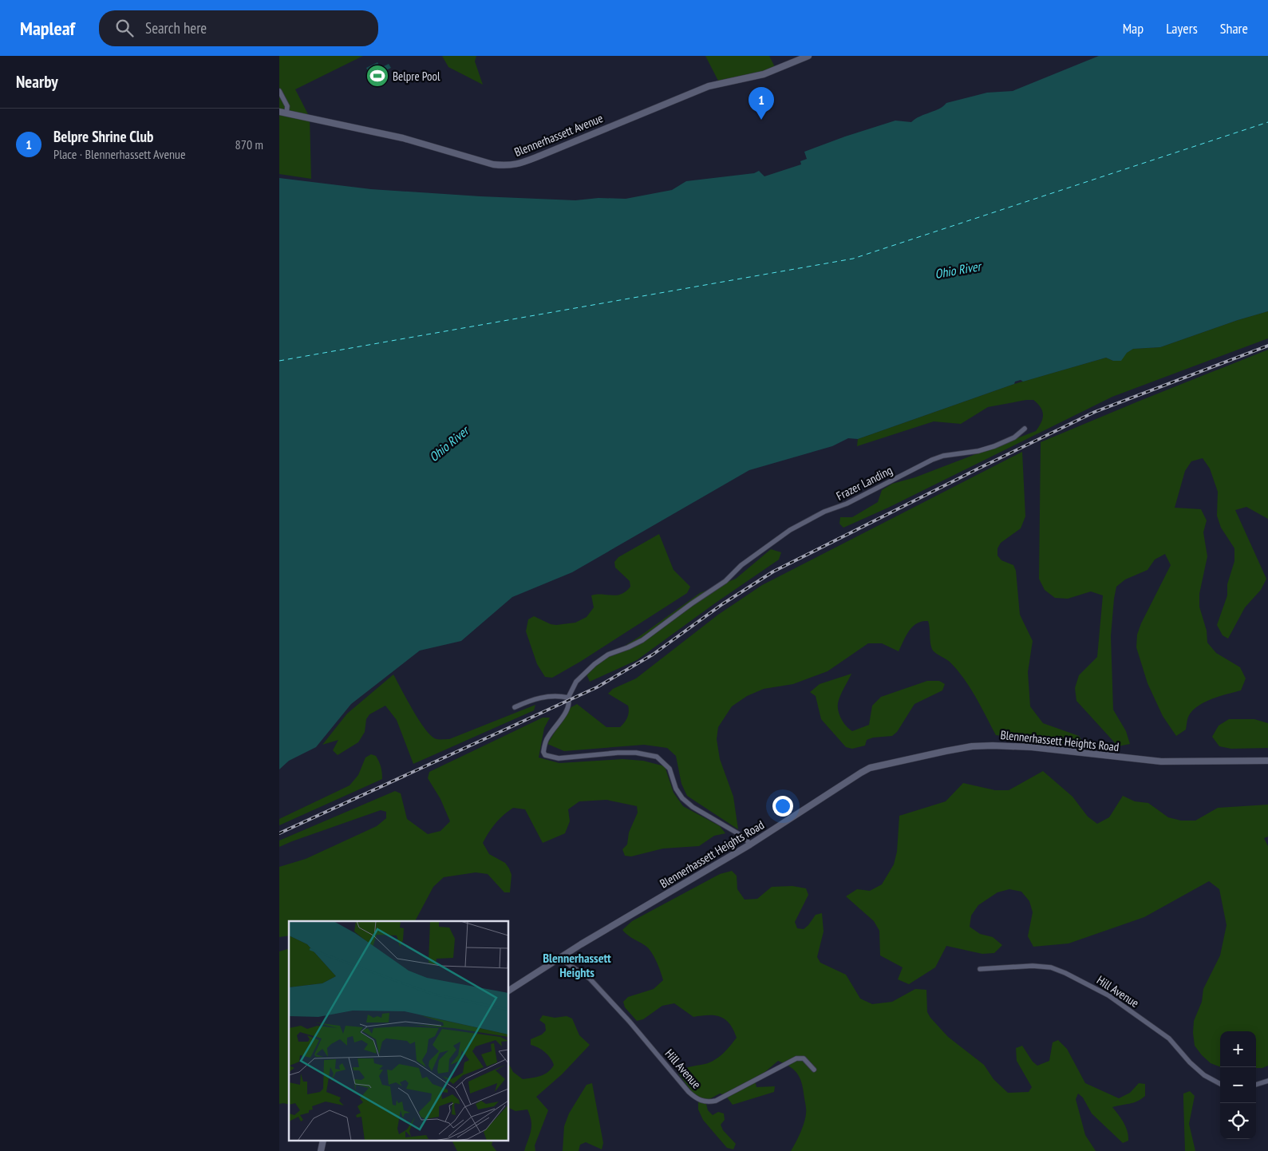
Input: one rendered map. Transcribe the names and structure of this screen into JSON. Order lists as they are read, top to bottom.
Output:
{
  "streets": {
    "street": [
      "Blennerhassett Avenue",
      "Frazer Landing",
      "Blennerhassett Heights Road",
      "Hill Avenue"
    ]
  },
  "crossings": [
    ["Frazer Landing", "Blennerhassett Heights Road"],
    ["Blennerhassett Heights Road", "Hill Avenue"]
  ],
  "districts": ["Blennerhassett Heights"],
  "water": ["Ohio River"],
  "places": {
    "sports": ["Belpre Pool"]
  },
  "page": {
    "header": "Mapleaf",
    "search": "Search here",
    "nav": ["Map", "Layers", "Share"],
    "heading": "Nearby",
    "pins": "1",
    "list": [
      {
        "mark": "1",
        "name": "Belpre Shrine Club",
        "note": "Place · Blennerhassett Avenue",
        "value": "870 m"
      }
    ],
    "map_buttons": ["+", "−"]
  }
}
